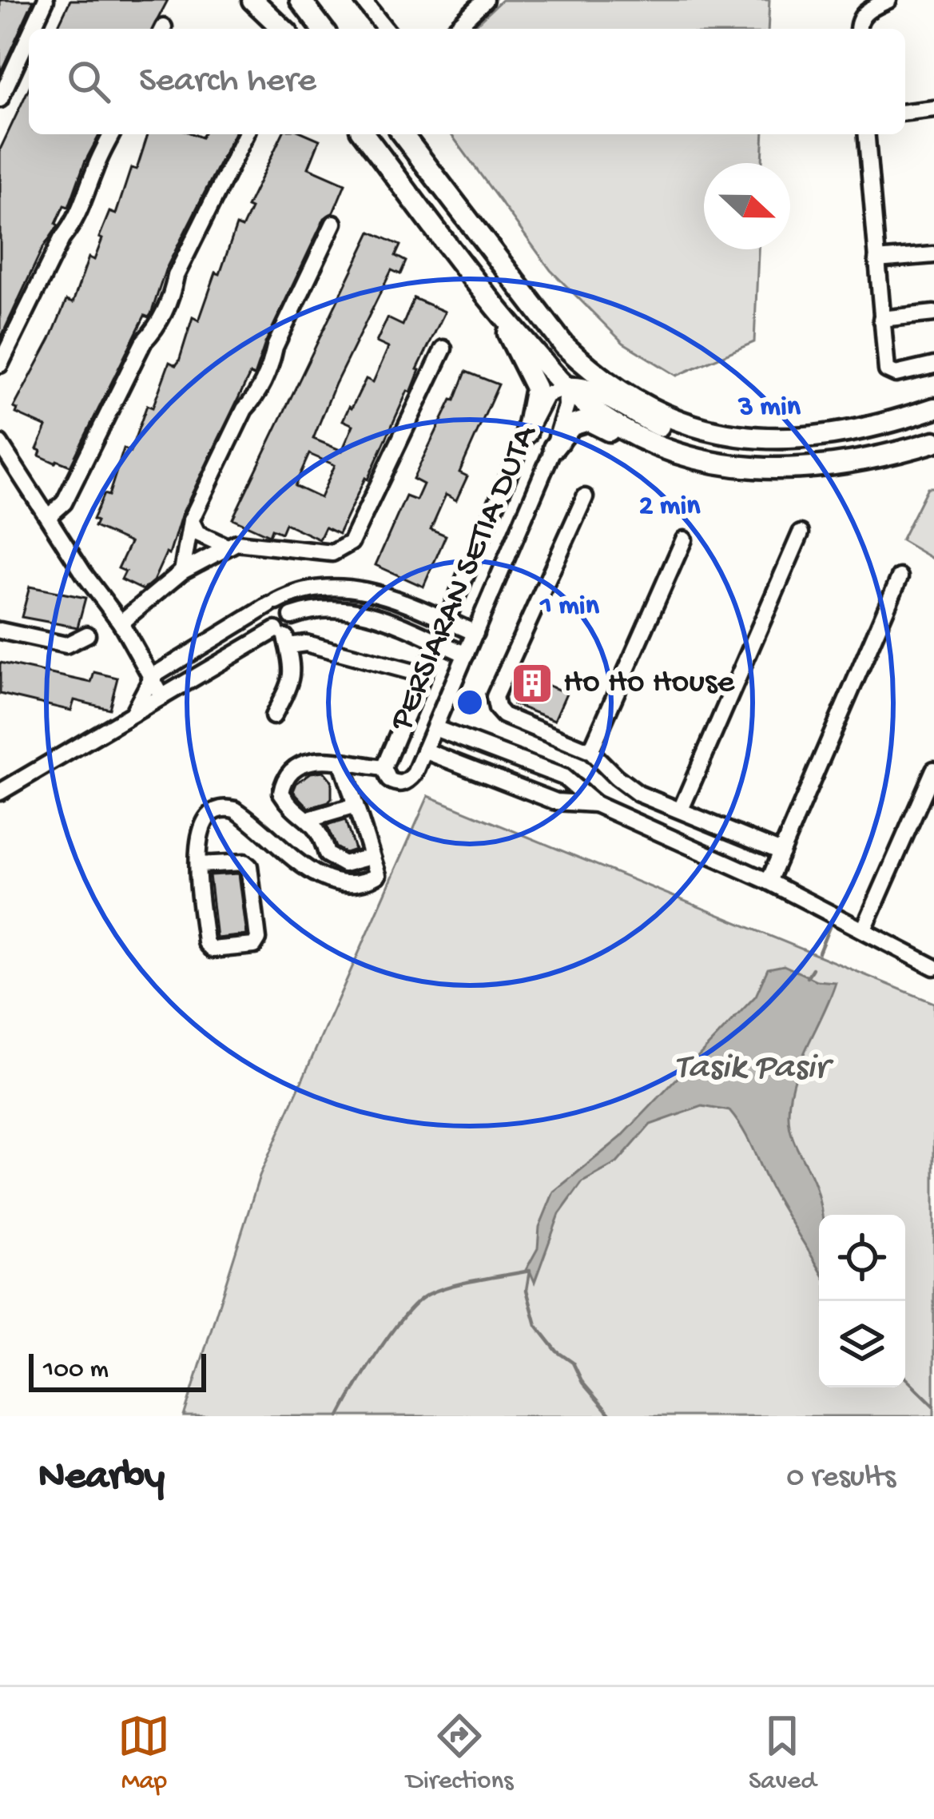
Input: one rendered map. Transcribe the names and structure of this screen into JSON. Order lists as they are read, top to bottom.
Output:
{
  "streets": {
    "street": ["PERSIARAN SETIA DUTA"]
  },
  "water": ["Tasik Pasir"],
  "places": {
    "building": ["Ho Ho House"]
  },
  "scale_bar": "100 m",
  "north": "right",
  "page": {
    "search": "Search here",
    "scale": "100 m",
    "heading": ["Nearby", "0 results"],
    "nav": ["Map", "Directions", "Saved"]
  },
  "rings": ["3 min", "2 min", "1 min"]
}
